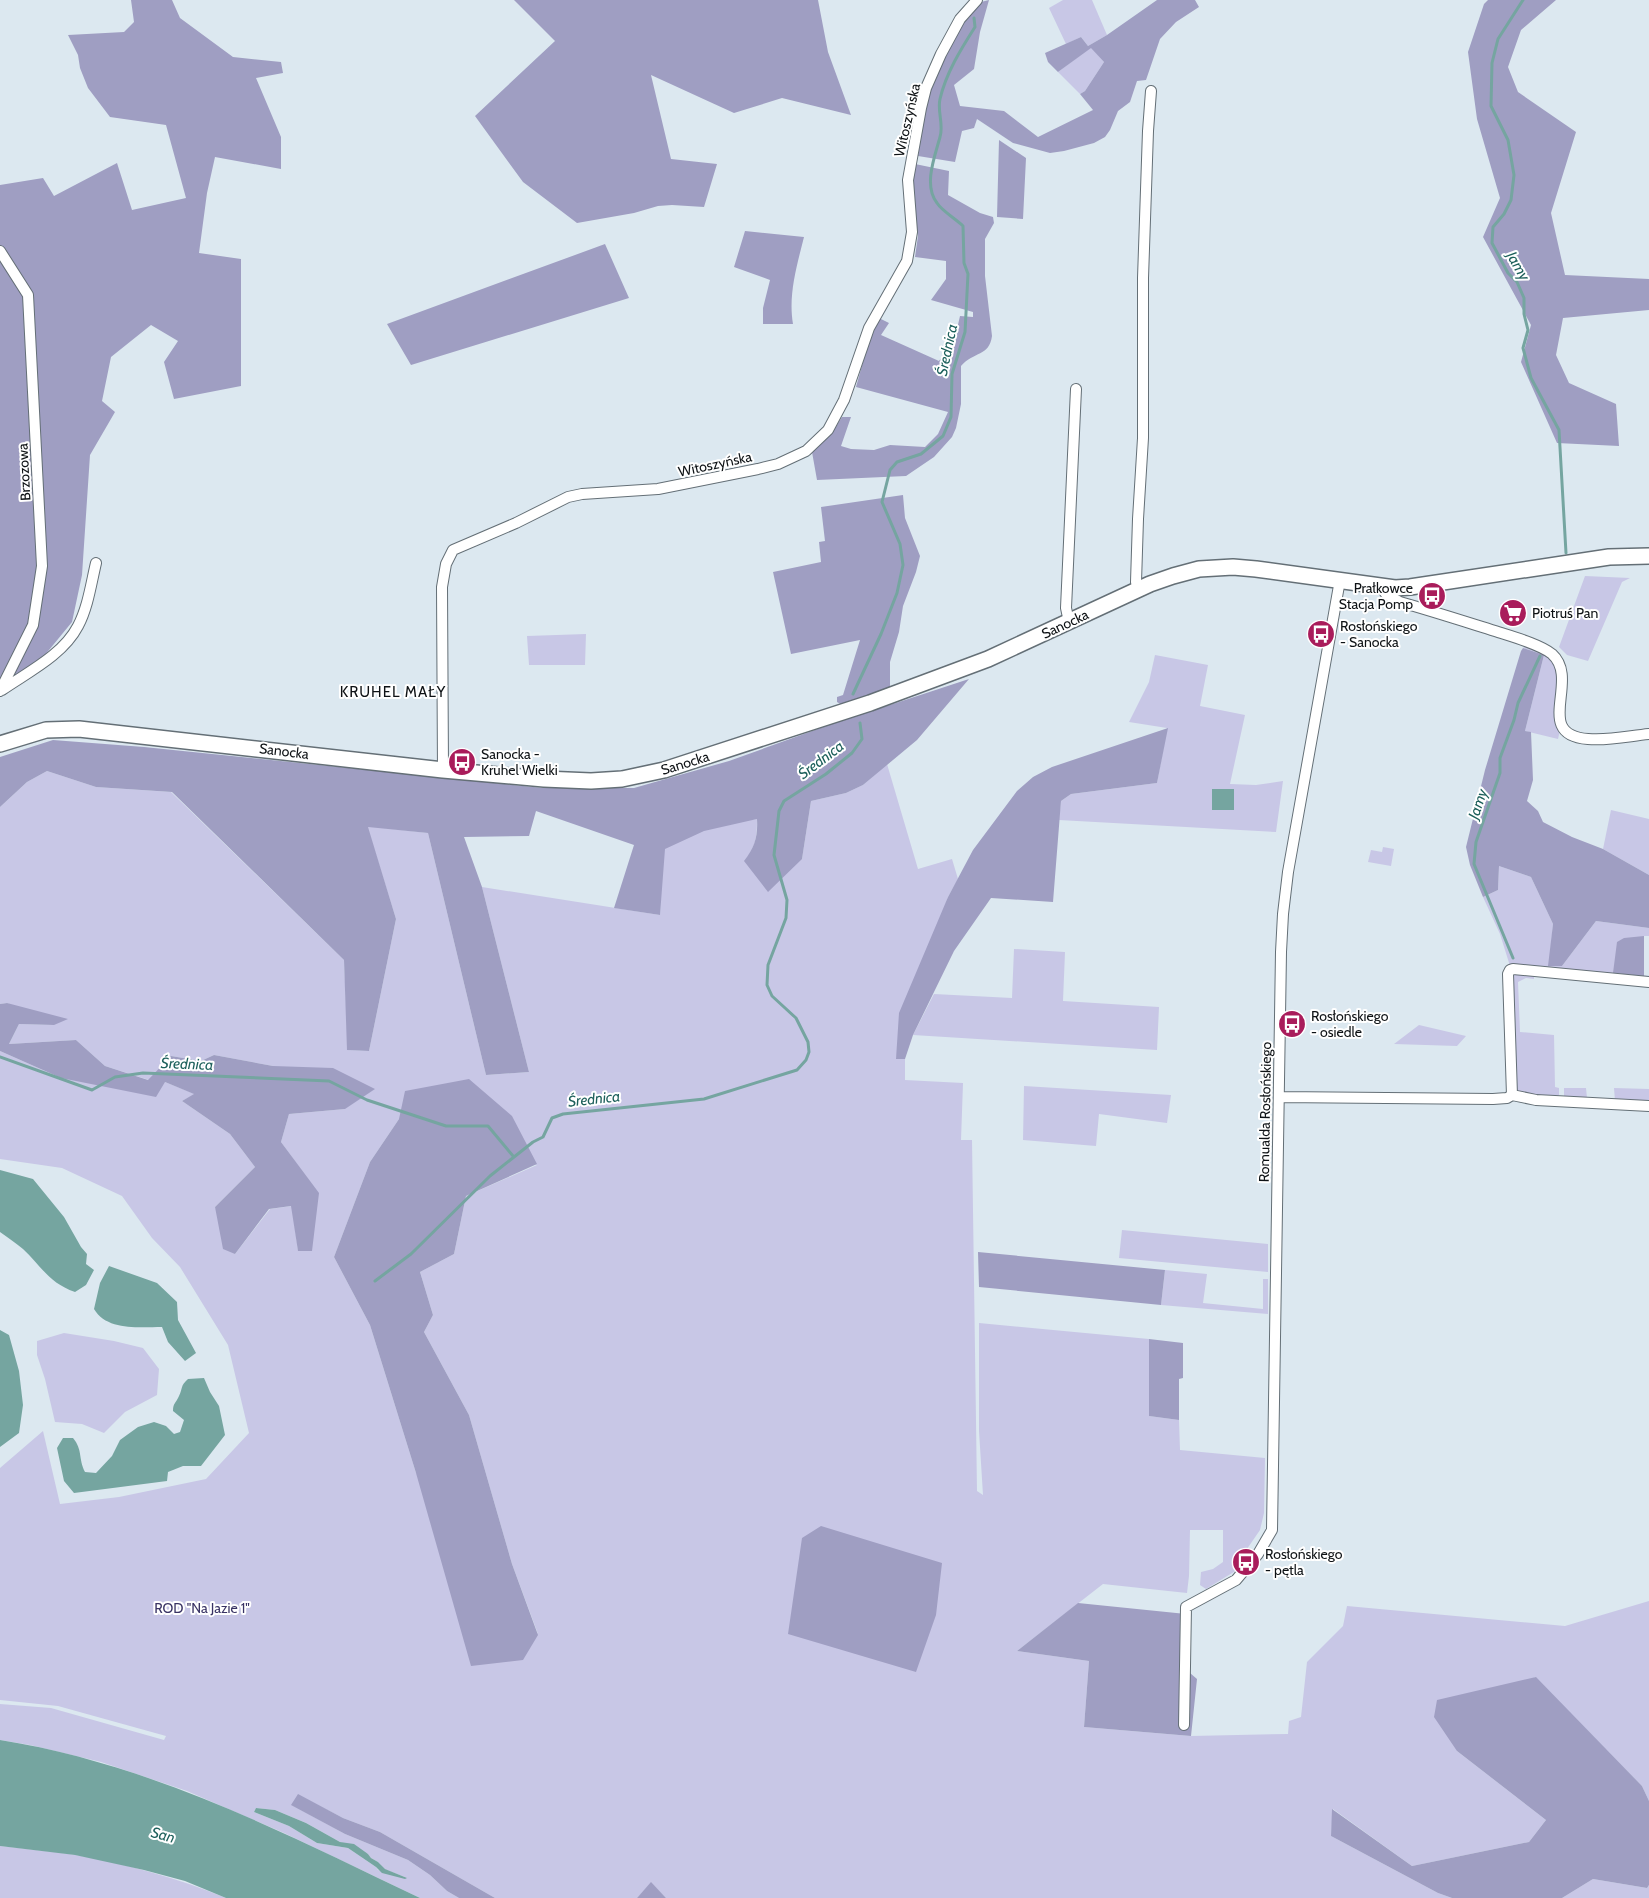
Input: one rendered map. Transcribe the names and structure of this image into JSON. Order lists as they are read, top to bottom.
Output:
{
  "streets": {
    "main road": ["Sanocka"],
    "street": ["Witoszyńska", "Brzozowa", "Romualda Rosłońskiego"]
  },
  "crossings": [
    ["Witoszyńska", "Sanocka"],
    ["Sanocka", "Romualda Rosłońskiego"]
  ],
  "districts": ["KRUHEL MAŁY"],
  "water": ["Jamy", "Średnica", "San"],
  "parks": ["ROD \"Na Jazie 1\""],
  "places": {
    "bus stop": [
      "Prałkowce Stacja Pomp",
      "Rosłońskiego - Sanocka",
      "Sanocka - Kruhel Wielki",
      "Rosłońskiego - osiedle",
      "Rosłońskiego - pętla"
    ],
    "supermarket": ["Piotruś Pan"]
  }
}
